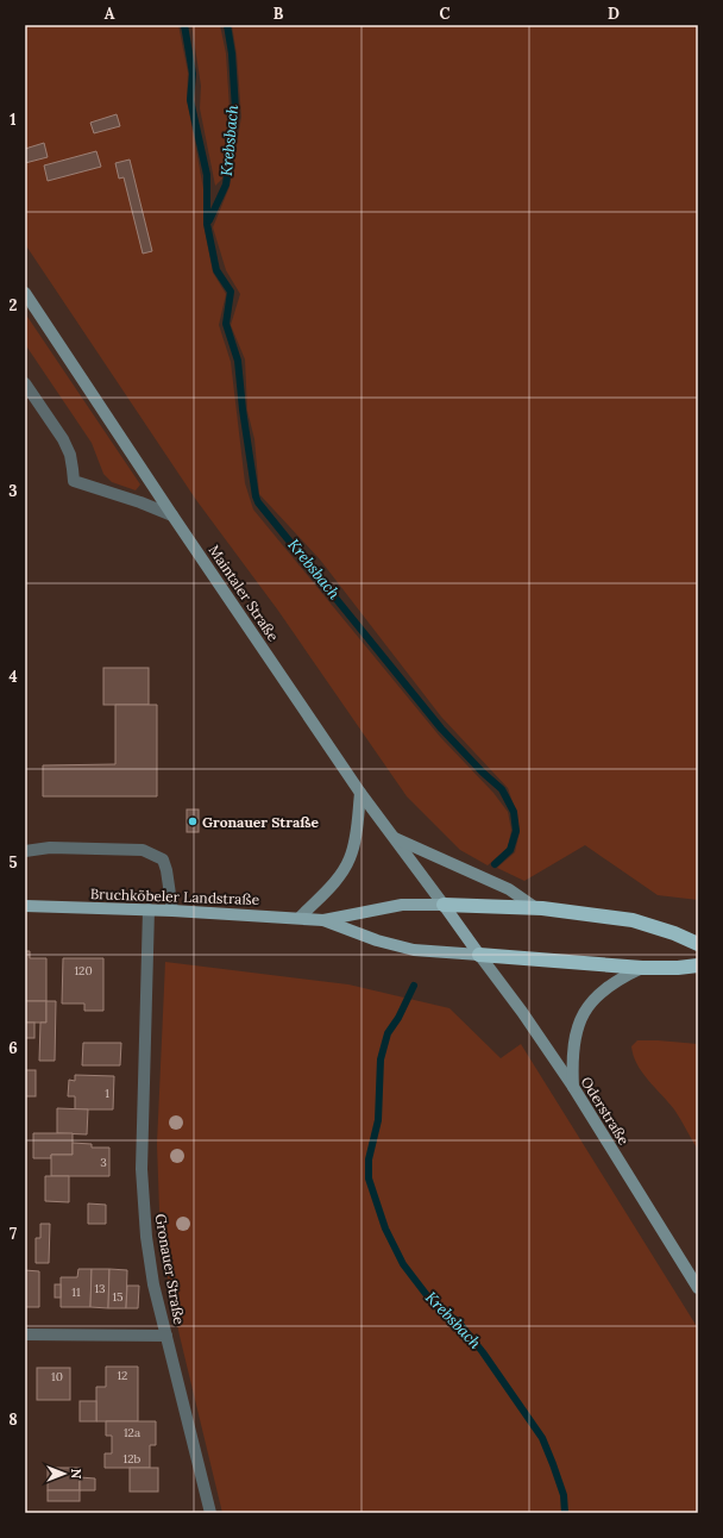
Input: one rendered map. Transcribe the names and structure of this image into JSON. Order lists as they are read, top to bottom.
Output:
{
  "streets": {
    "main road": ["Maintaler Straße", "Bruchköbeler Landstraße", "Oderstraße"],
    "street": ["Gronauer Straße"]
  },
  "crossings": [
    ["Maintaler Straße", "Bruchköbeler Landstraße"],
    ["Bruchköbeler Landstraße", "Oderstraße"],
    ["Bruchköbeler Landstraße", "Gronauer Straße"]
  ],
  "water": ["Krebsbach"],
  "places": ["Gronauer Straße"],
  "house_numbers": [
    "120",
    "1",
    "3",
    "13",
    "11",
    "15",
    "12",
    "10",
    "12a",
    "12b"
  ],
  "north": "right",
  "grid": {
    "columns": [
      "A",
      "B",
      "C",
      "D"
    ],
    "rows": [
      "1",
      "2",
      "3",
      "4",
      "5",
      "6",
      "7",
      "8"
    ]
  }
}
